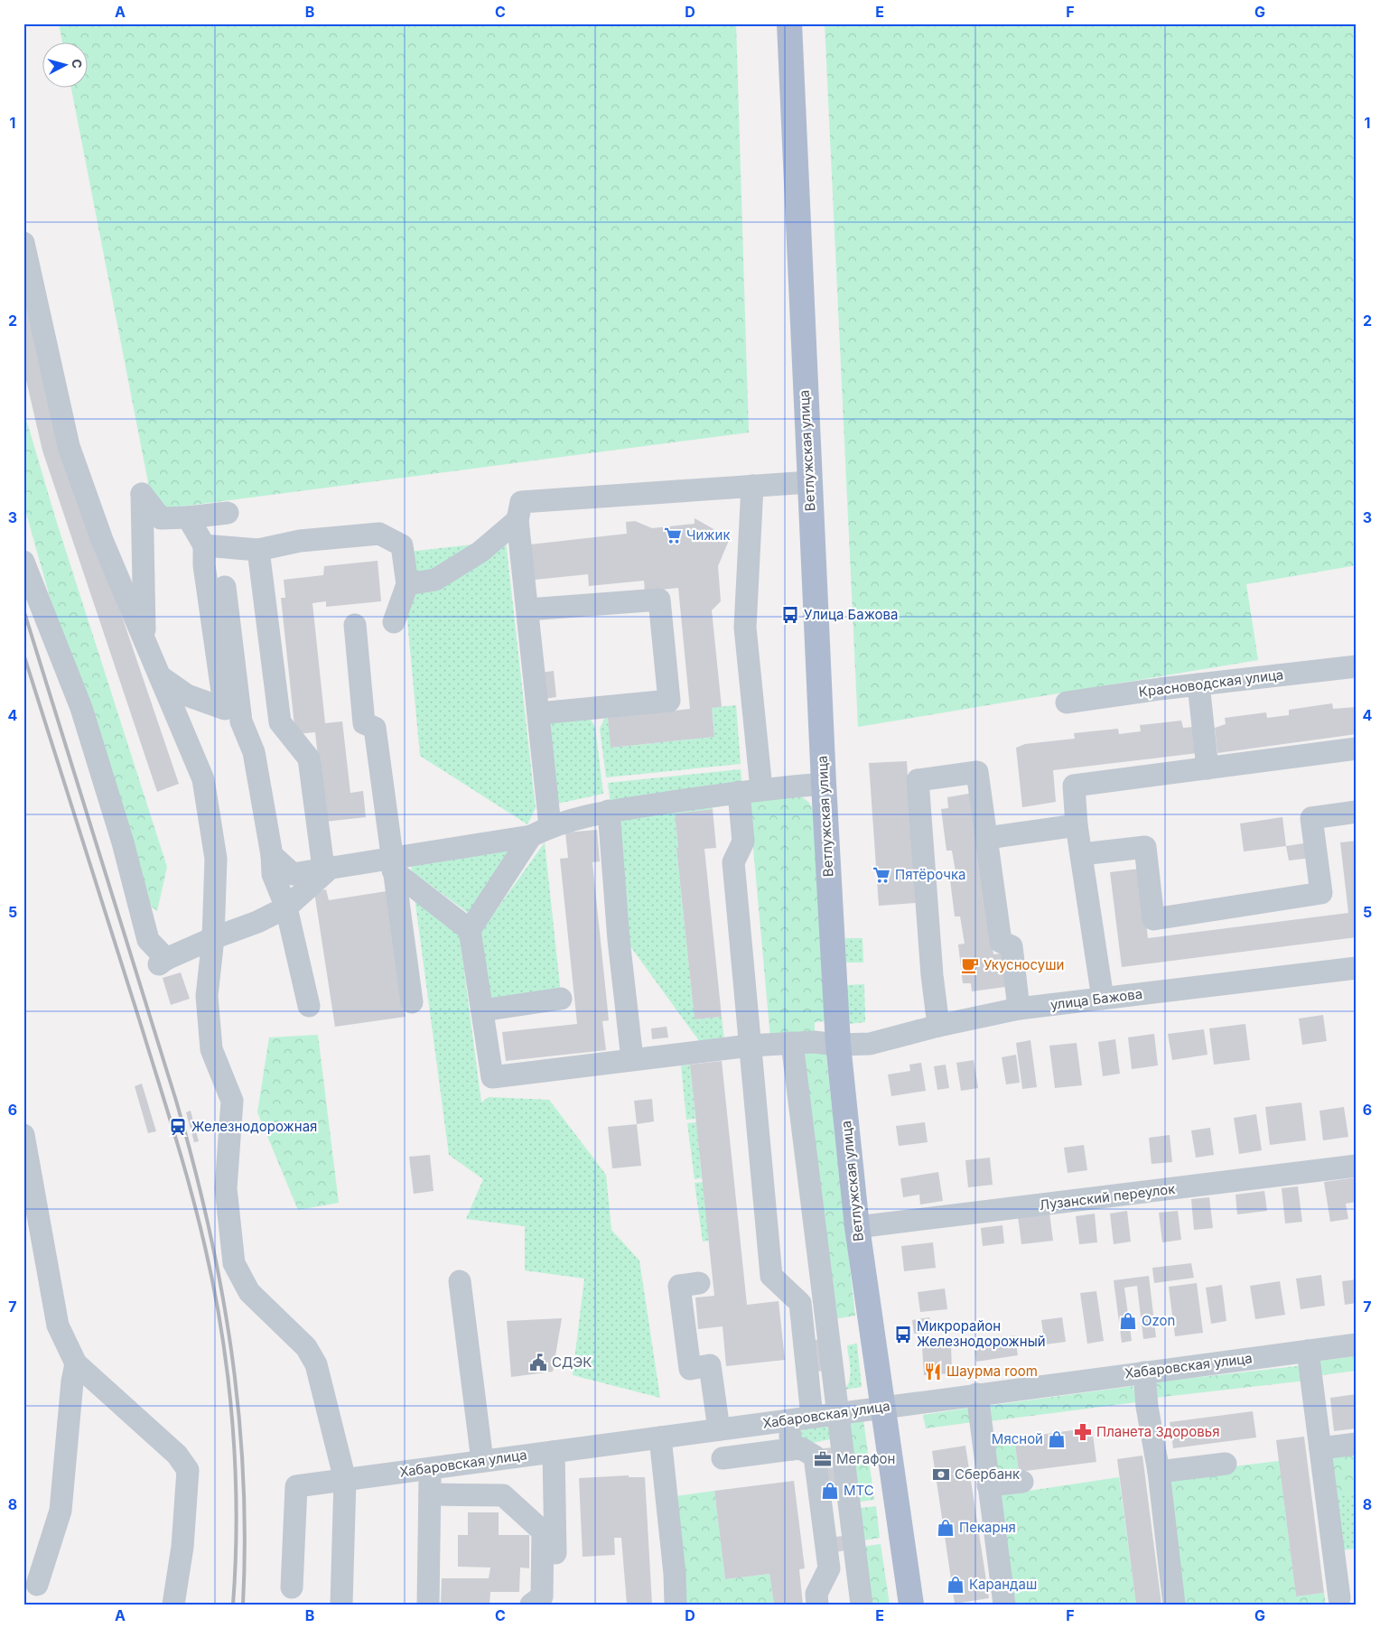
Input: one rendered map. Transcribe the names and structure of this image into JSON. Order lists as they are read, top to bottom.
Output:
{
  "streets": {
    "main road": ["Ветлужская улица"],
    "street": [
      "Красноводская улица",
      "улица Бажова",
      "Лузанский переулок",
      "Хабаровская улица"
    ]
  },
  "crossings": [
    ["Ветлужская улица", "улица Бажова"],
    ["Ветлужская улица", "Лузанский переулок"],
    ["Ветлужская улица", "Хабаровская улица"]
  ],
  "places": {
    "supermarket": ["Чижик", "Пятёрочка"],
    "bus stop": ["Улица Бажова", "Микрорайон Железнодорожный"],
    "cafe": ["Укусносуши"],
    "station": ["Железнодорожная"],
    "shop": [
      "Ozon",
      "Мясной",
      "МТС",
      "Пекарня",
      "Карандаш"
    ],
    "public building": ["СДЭК"],
    "restaurant": ["Шаурма room"],
    "pharmacy": ["Планета Здоровья"],
    "office": ["Мегафон"],
    "bank": ["Сбербанк"]
  },
  "north": "right",
  "grid": {
    "columns": [
      "A",
      "B",
      "C",
      "D",
      "E",
      "F",
      "G"
    ],
    "rows": [
      "1",
      "2",
      "3",
      "4",
      "5",
      "6",
      "7",
      "8"
    ]
  }
}
